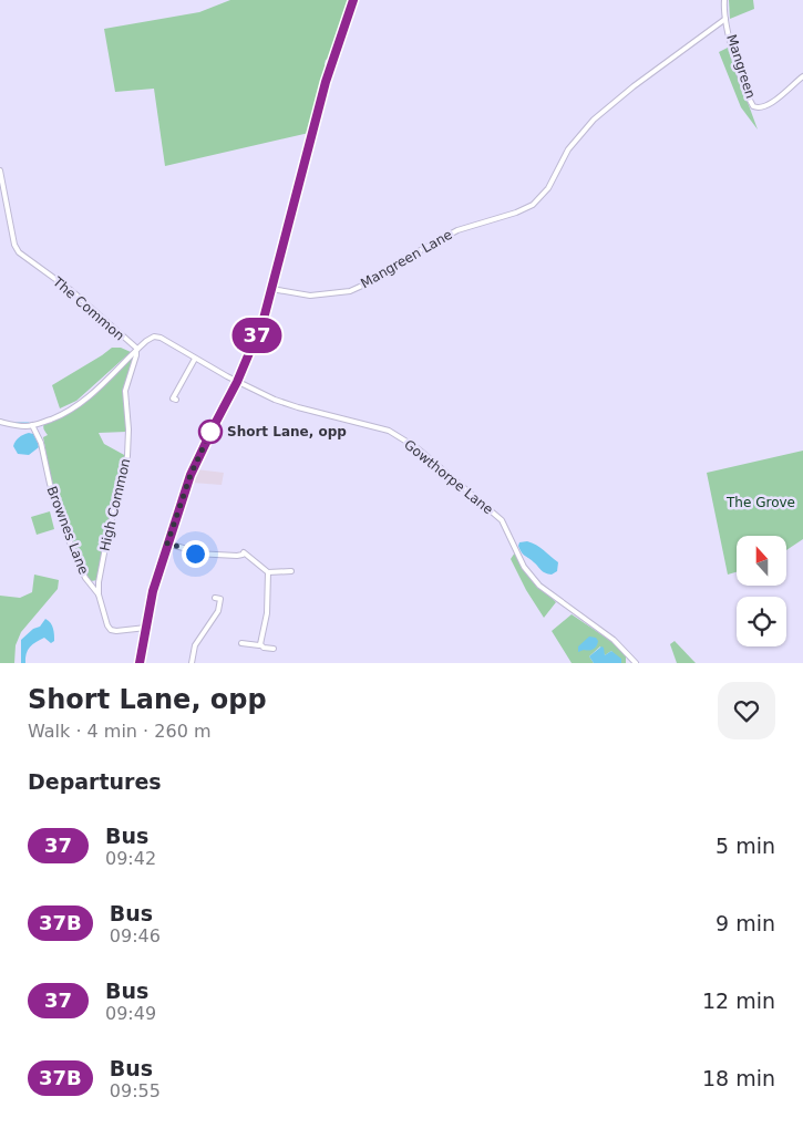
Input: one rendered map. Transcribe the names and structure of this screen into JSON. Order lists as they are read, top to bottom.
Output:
{
  "streets": {
    "street": [
      "Mangreen",
      "Mangreen Lane",
      "The Common",
      "Gowthorpe Lane",
      "High Common",
      "Brownes Lane"
    ]
  },
  "crossings": [
    ["Mangreen", "Mangreen Lane"],
    ["The Common", "Gowthorpe Lane"],
    ["The Common", "High Common"],
    ["The Common", "Brownes Lane"],
    ["Gowthorpe Lane", "High Common"],
    ["High Common", "Brownes Lane"]
  ],
  "parks": ["The Grove"],
  "places": ["Short Lane, opp"],
  "lines": ["bus line 37"],
  "north": "top",
  "page": {
    "on_map": "37",
    "heading": [
      ["Short Lane, opp", "Walk · 4 min · 260 m"],
      "Departures"
    ],
    "list": [
      {
        "mark": "37",
        "name": "Bus",
        "note": "09:42",
        "value": "5 min"
      },
      {
        "mark": "37B",
        "name": "Bus",
        "note": "09:46",
        "value": "9 min"
      },
      {
        "mark": "37",
        "name": "Bus",
        "note": "09:49",
        "value": "12 min"
      },
      {
        "mark": "37B",
        "name": "Bus",
        "note": "09:55",
        "value": "18 min"
      }
    ]
  }
}
